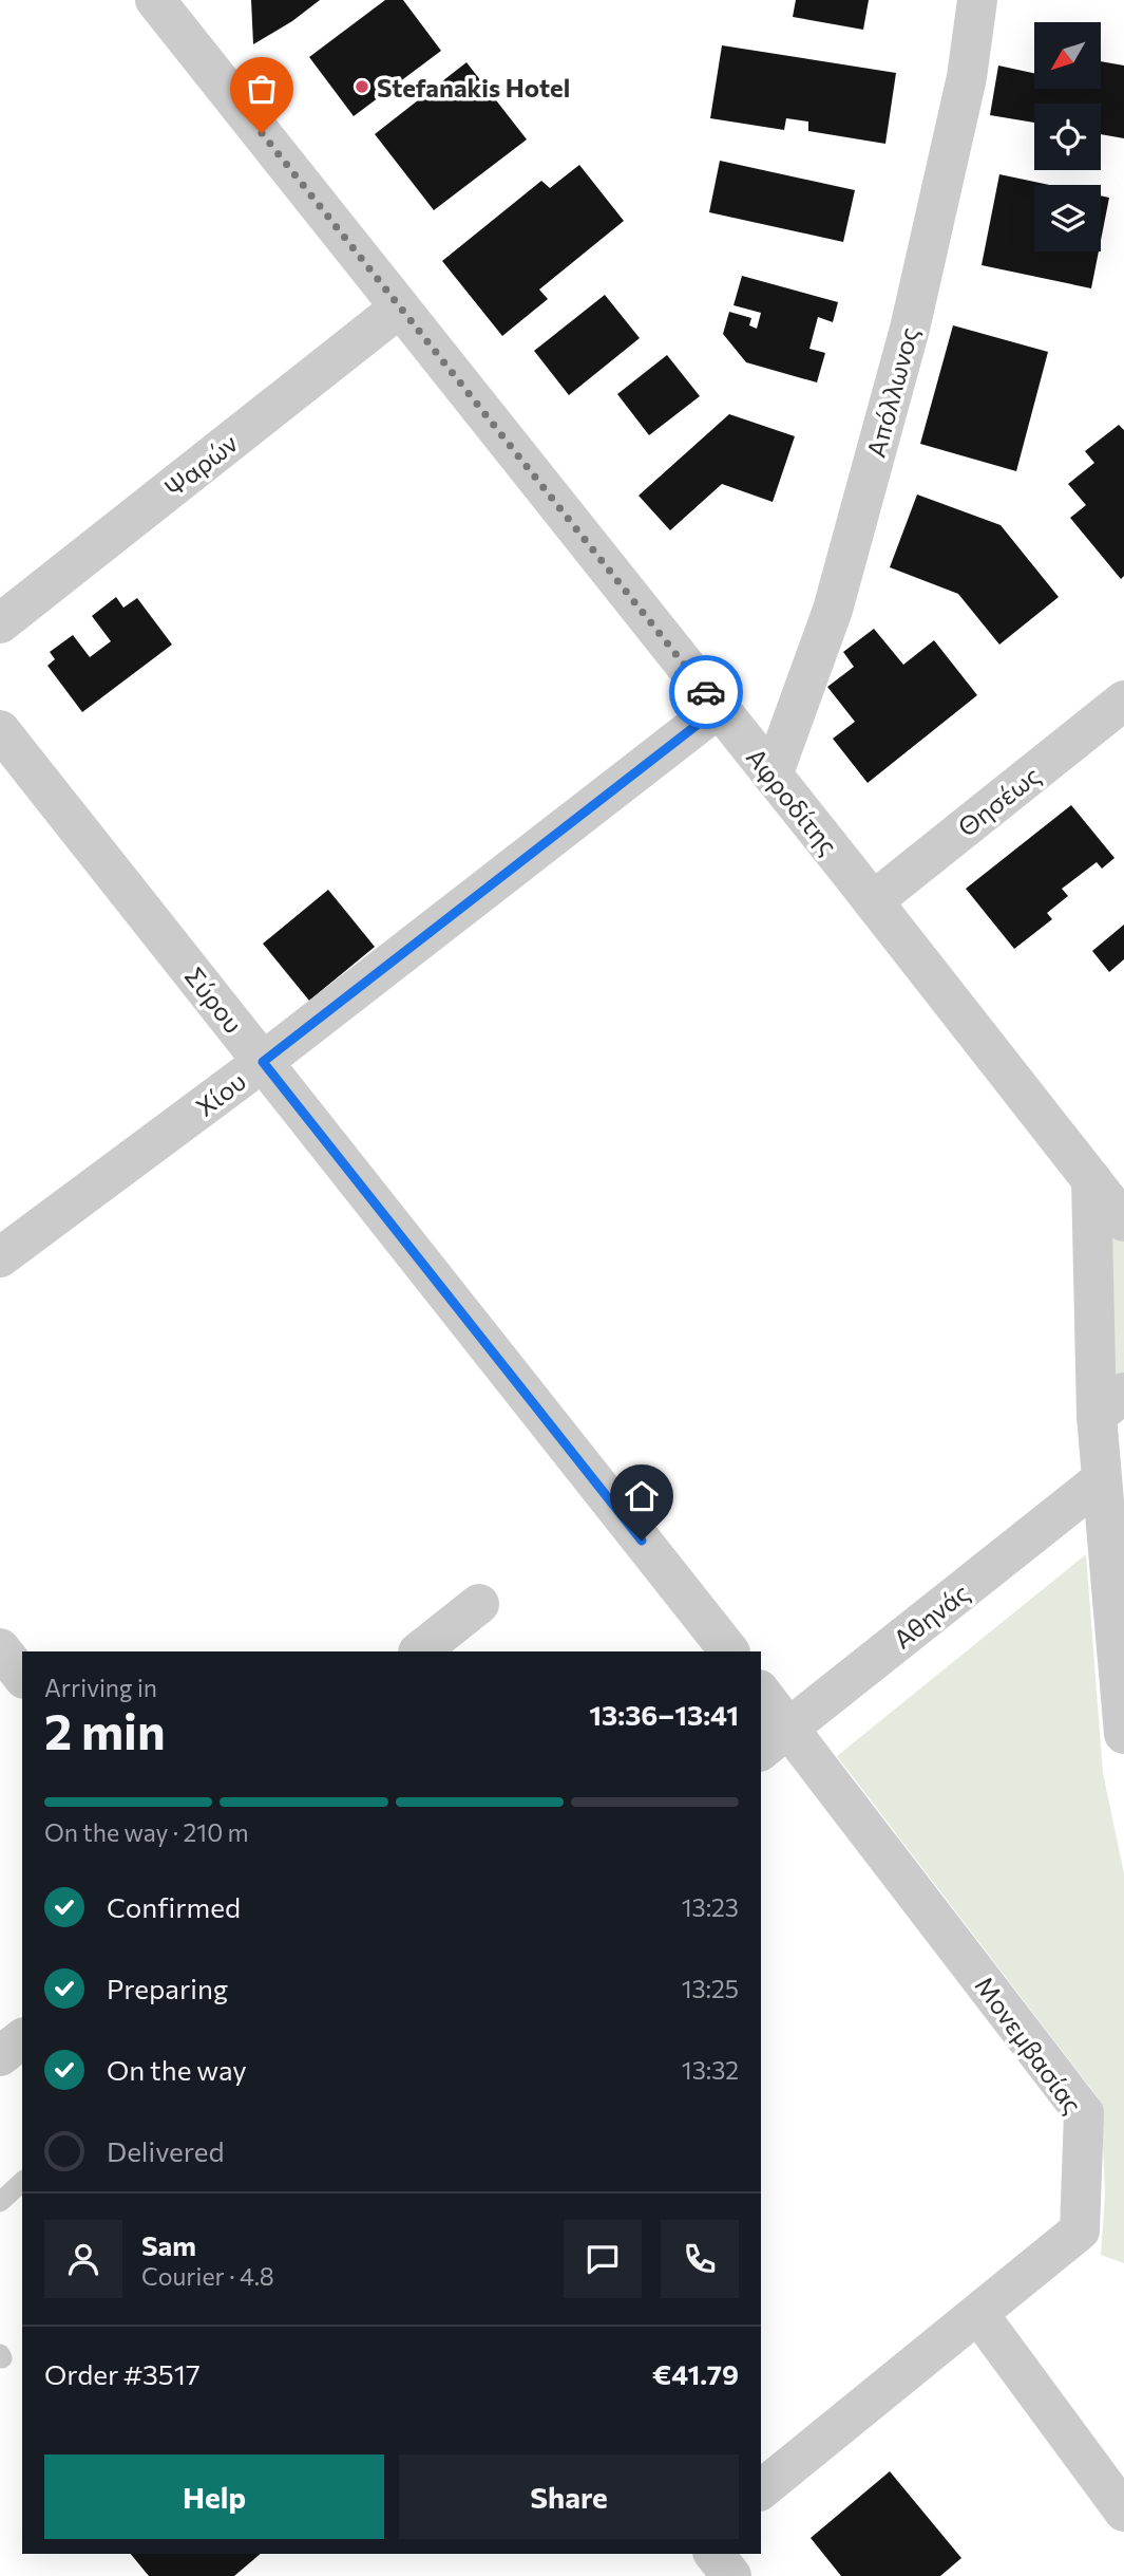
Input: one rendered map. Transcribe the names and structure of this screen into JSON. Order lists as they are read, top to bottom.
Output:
{
  "streets": {
    "street": [
      "Απόλλωνος",
      "Ψαρών",
      "Αφροδίτης",
      "Θησέως",
      "Σύρου",
      "Χίου",
      "Αθηνάς",
      "Movεμβασίας"
    ]
  },
  "crossings": [
    ["Απόλλωνος", "Αφροδίτης"],
    ["Ψαρών", "Αφροδίτης"],
    ["Αφροδίτης", "Θησέως"],
    ["Αφροδίτης", "Χίου"],
    ["Σύρου", "Χίου"],
    ["Αθηνάς", "Movεμβασίας"]
  ],
  "places": ["Stefanakis Hotel"],
  "north": "bottom left",
  "page": {
    "heading": ["2 min", "Arriving in", "13:36–13:41"],
    "panel": [
      "Sam",
      "Courier · 4.8",
      "Order #3517",
      "€41.79"
    ],
    "bar": "On the way · 210 m",
    "list": [
      ["Confirmed", "13:23"],
      ["Preparing", "13:25"],
      ["On the way", "13:32"],
      "Delivered"
    ],
    "buttons": ["Help", "Share"]
  }
}
